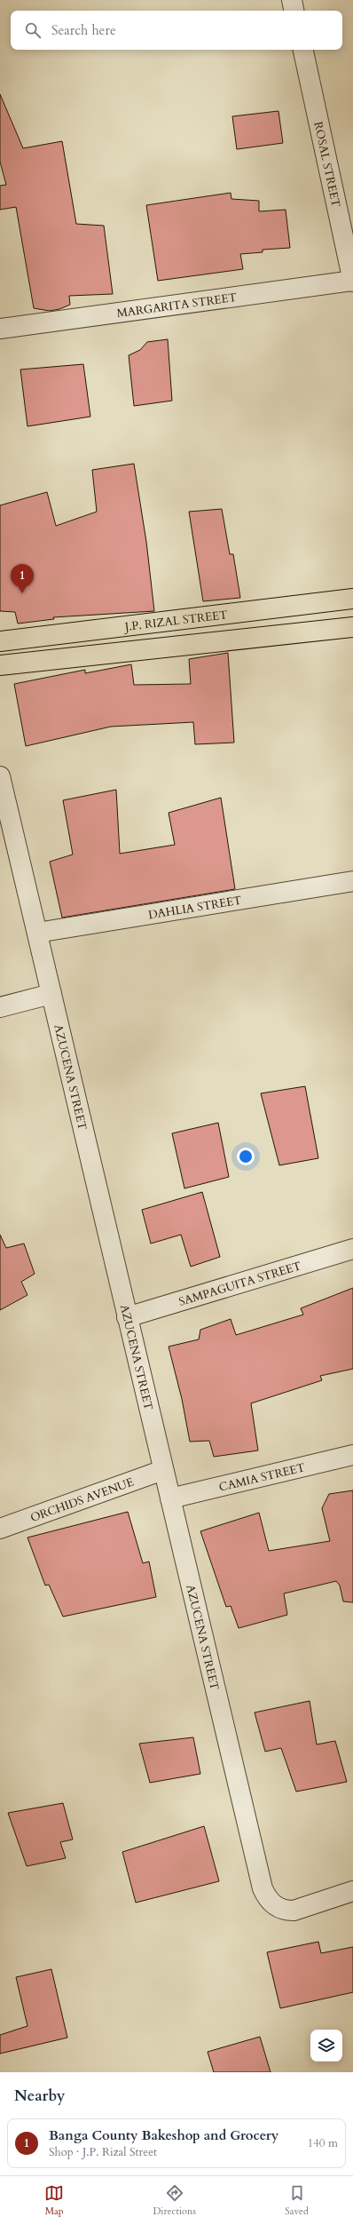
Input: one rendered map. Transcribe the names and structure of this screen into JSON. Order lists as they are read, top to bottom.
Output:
{
  "streets": {
    "main road": ["J.P. RIZAL STREET"],
    "street": [
      "ROSAL STREET",
      "MARGARITA STREET",
      "DAHLIA STREET",
      "AZUCENA STREET",
      "SAMPAGUITA STREET",
      "CAMIA STREET",
      "ORCHIDS AVENUE"
    ]
  },
  "crossings": [
    ["ROSAL STREET", "MARGARITA STREET"],
    ["DAHLIA STREET", "AZUCENA STREET"],
    ["AZUCENA STREET", "SAMPAGUITA STREET"],
    ["AZUCENA STREET", "CAMIA STREET"],
    ["AZUCENA STREET", "ORCHIDS AVENUE"]
  ],
  "page": {
    "search": "Search here",
    "pins": "1",
    "heading": "Nearby",
    "list": [
      {
        "mark": "1",
        "name": "Banga County Bakeshop and Grocery",
        "note": "Shop · J.P. Rizal Street",
        "value": "140 m"
      }
    ],
    "nav": ["Map", "Directions", "Saved"]
  }
}
